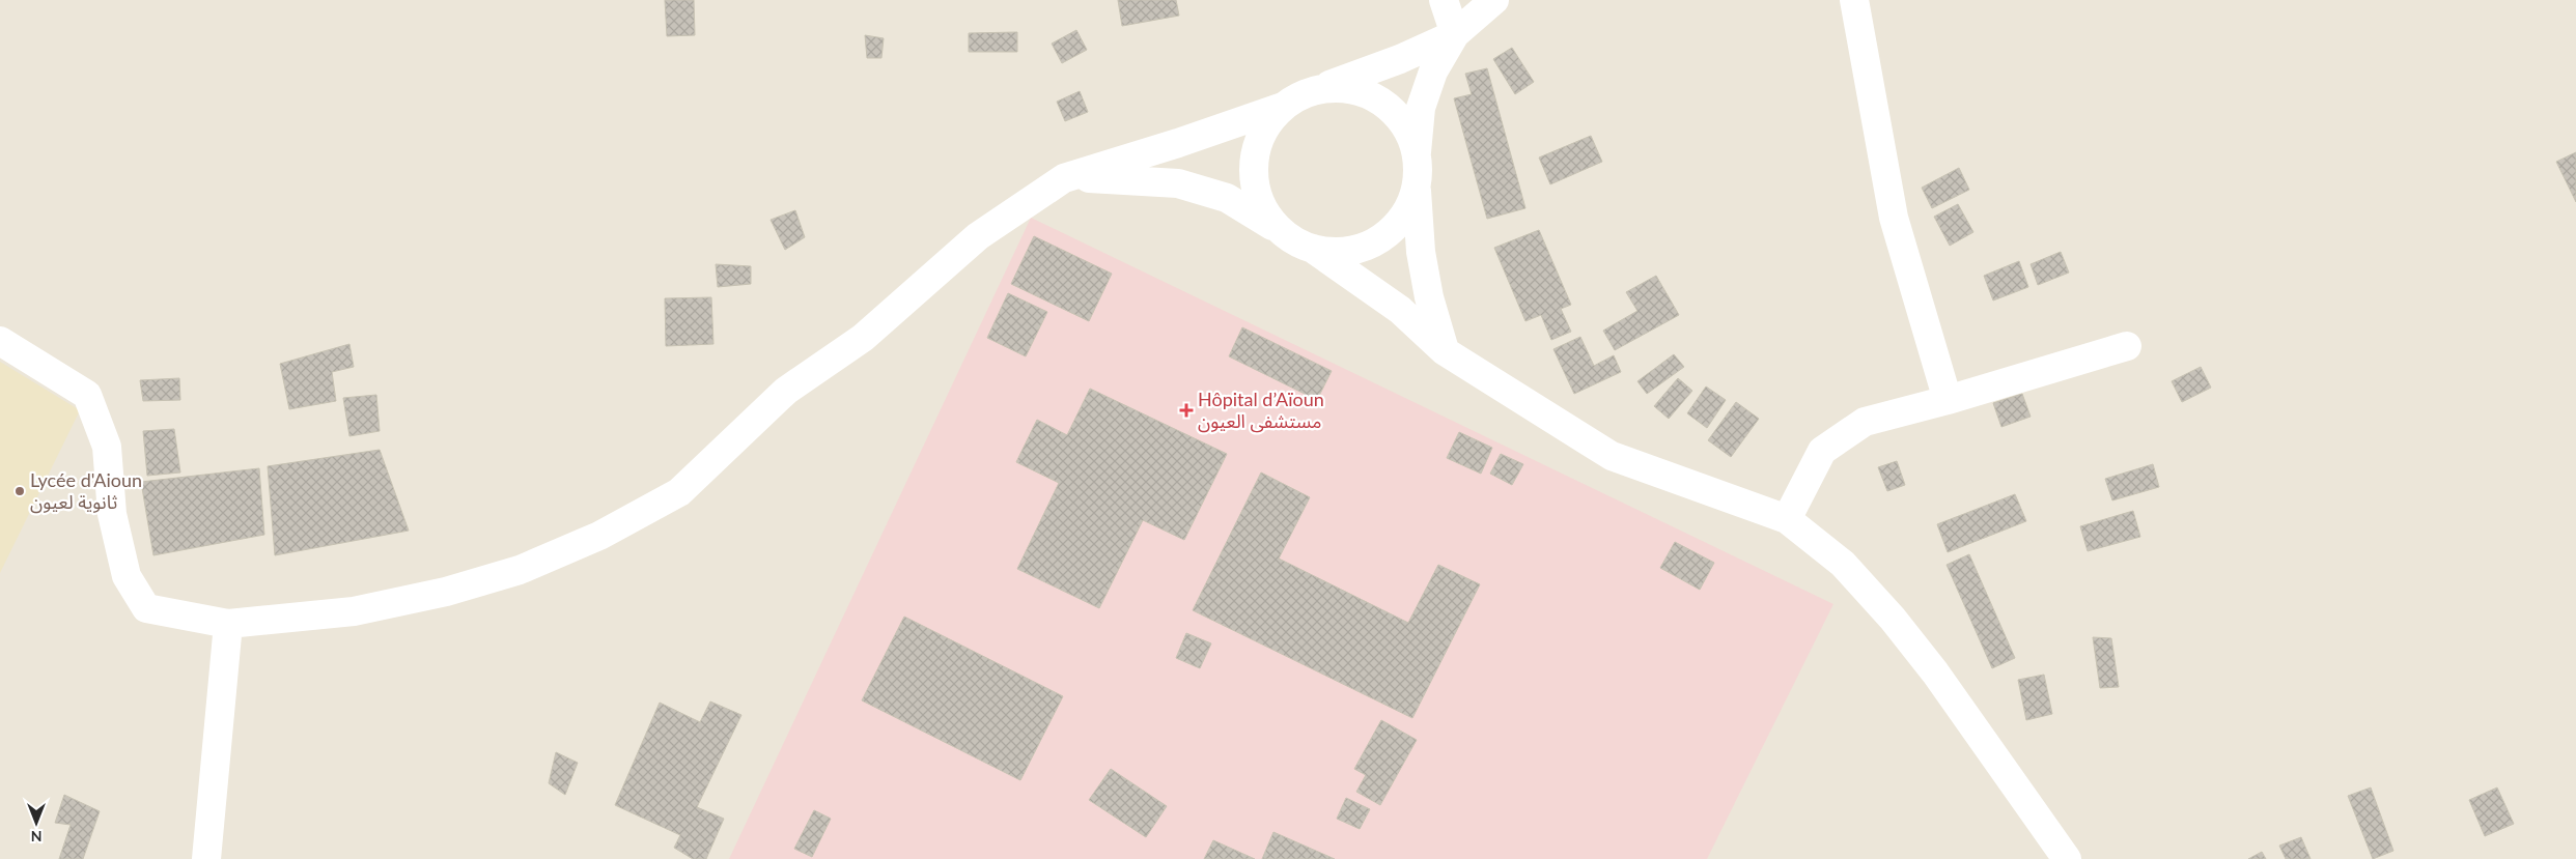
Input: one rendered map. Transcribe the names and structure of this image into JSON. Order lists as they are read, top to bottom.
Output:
{
  "places": {
    "health": ["Hôpital d’Aïoun مستشفى العيون"],
    "other": ["Lycée d'Aioun ثانوية لعيون"]
  },
  "north": "bottom"
}
